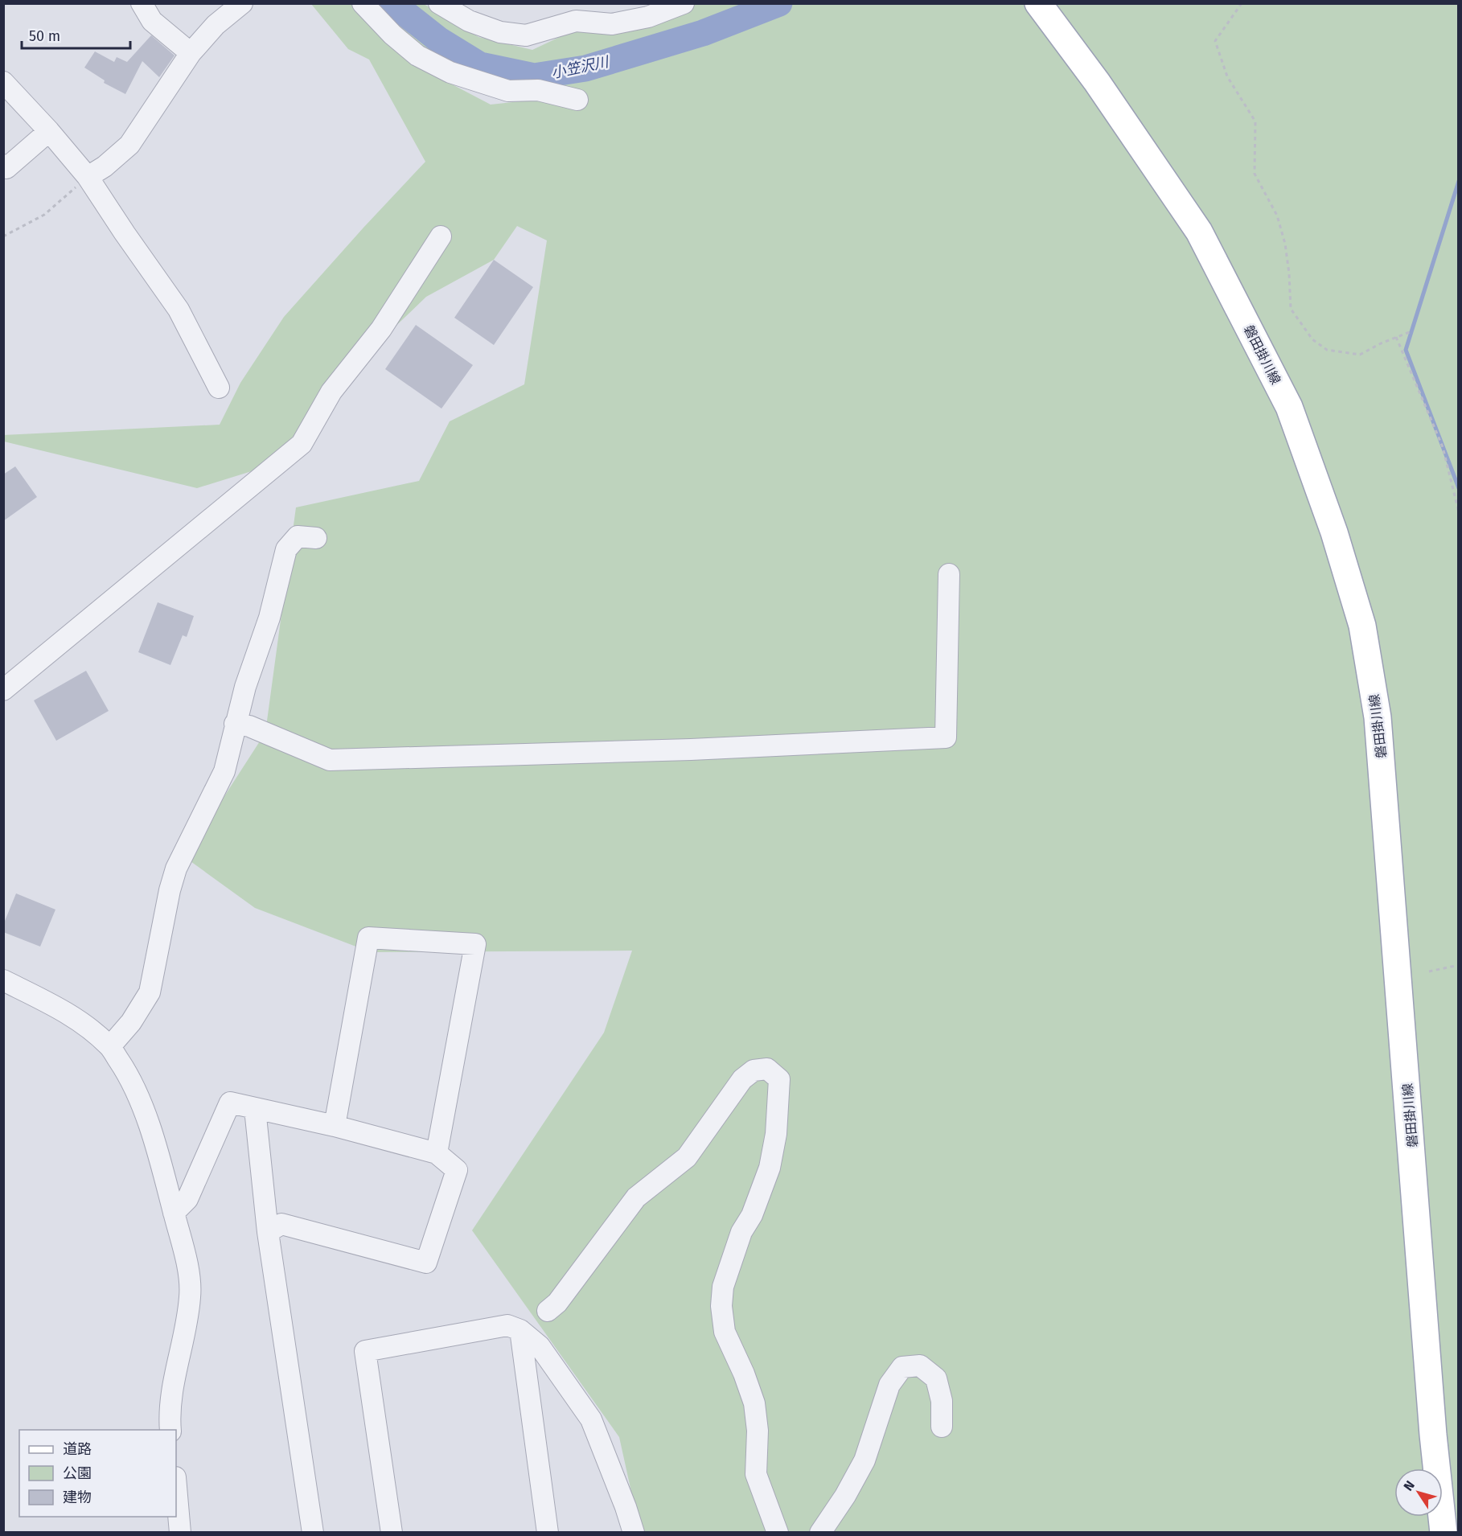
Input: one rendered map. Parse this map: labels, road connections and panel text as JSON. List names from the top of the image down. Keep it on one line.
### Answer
{"streets":{"main road":["磐田掛川線"]},"water":["小笠沢川"],"legend":["道路","公園","建物"],"scale_bar":"50 m","north":"top left"}
